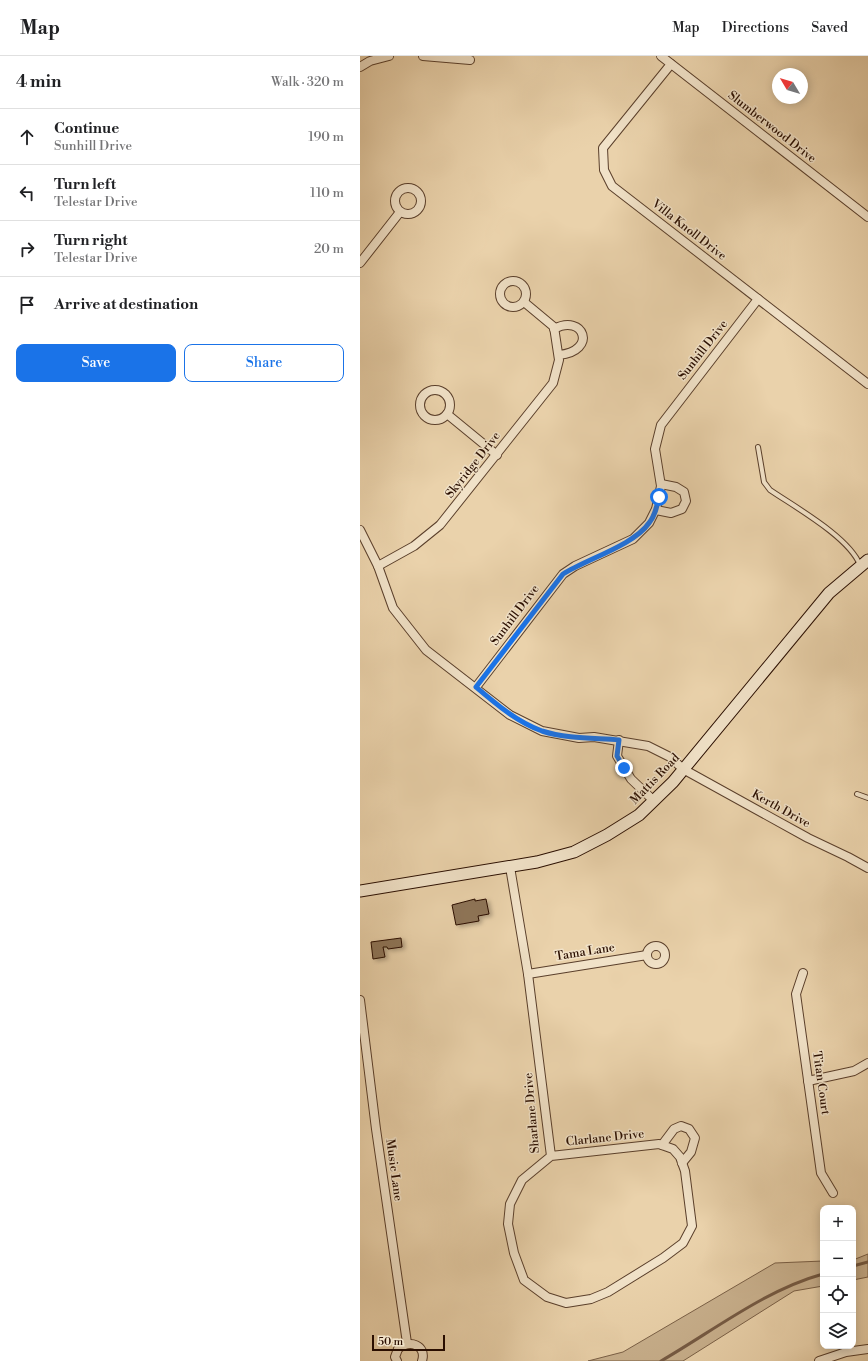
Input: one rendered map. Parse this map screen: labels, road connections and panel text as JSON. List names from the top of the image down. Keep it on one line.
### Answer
{"streets":{"main road":["Mattis Road"],"street":["Slumberwood Drive","Villa Knoll Drive","Sunhill Drive","Skyridge Drive","Kerth Drive","Tama Lane","Titan Court","Sharlane Drive","Clarlane Drive","Music Lane"]},"crossings":[["Slumberwood Drive","Villa Knoll Drive"],["Villa Knoll Drive","Sunhill Drive"],["Sunhill Drive","Kerth Drive"],["Skyridge Drive","Kerth Drive"],["Mattis Road","Kerth Drive"],["Mattis Road","Sharlane Drive"],["Tama Lane","Sharlane Drive"],["Sharlane Drive","Clarlane Drive"]],"scale_bar":"50 m","north":"top left","page":{"header":"Map","nav":["Map","Directions","Saved"],"heading":["4 min","Walk · 320 m"],"list":[["Continue","Sunhill Drive","190 m"],["Turn left","Telestar Drive","110 m"],["Turn right","Telestar Drive","20 m"],"Arrive at destination"],"buttons":["Save","Share"],"map_buttons":["+","−"],"scale":"50 m"}}
